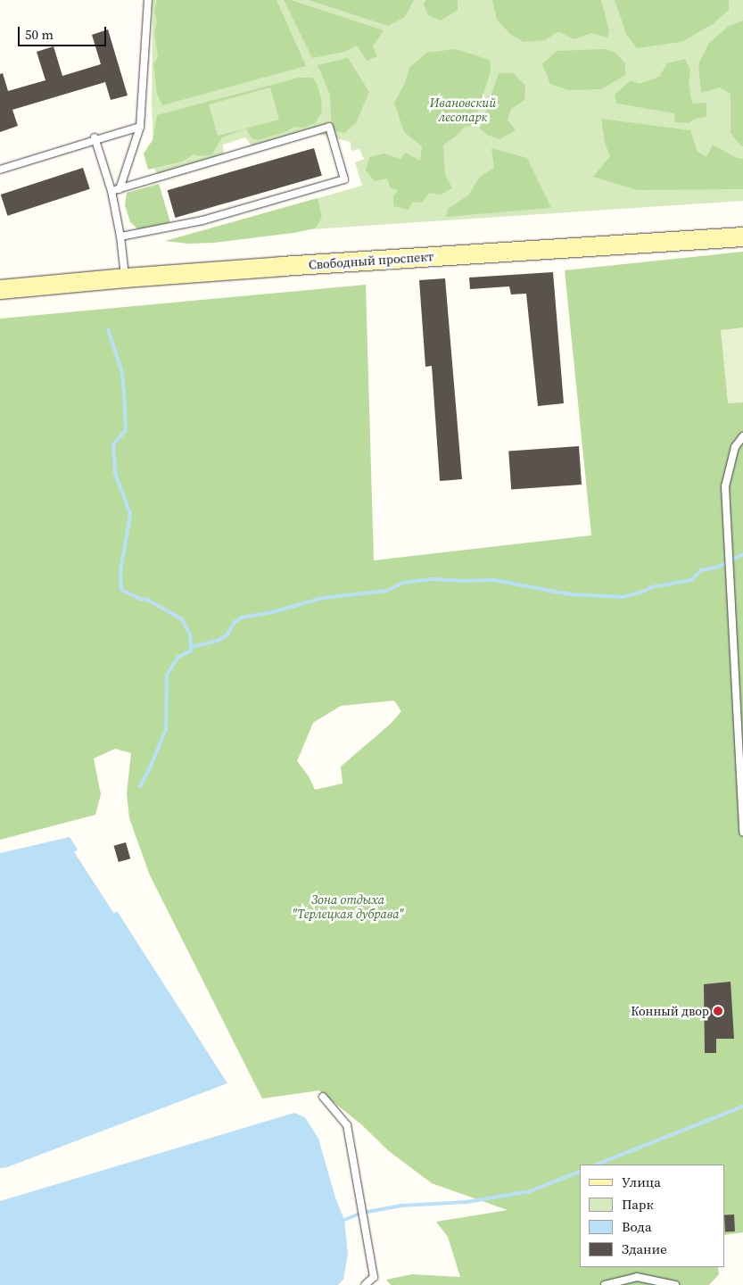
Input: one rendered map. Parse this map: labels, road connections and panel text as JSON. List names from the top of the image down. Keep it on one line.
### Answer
{"streets":{"main road":["Свободный проспект"]},"parks":["Ивановский лесопарк","Зона отдыха \"Терлецкая дубрава\""],"places":["Конный двор"],"legend":["Улица","Парк","Вода","Здание"],"scale_bar":"50 m"}
